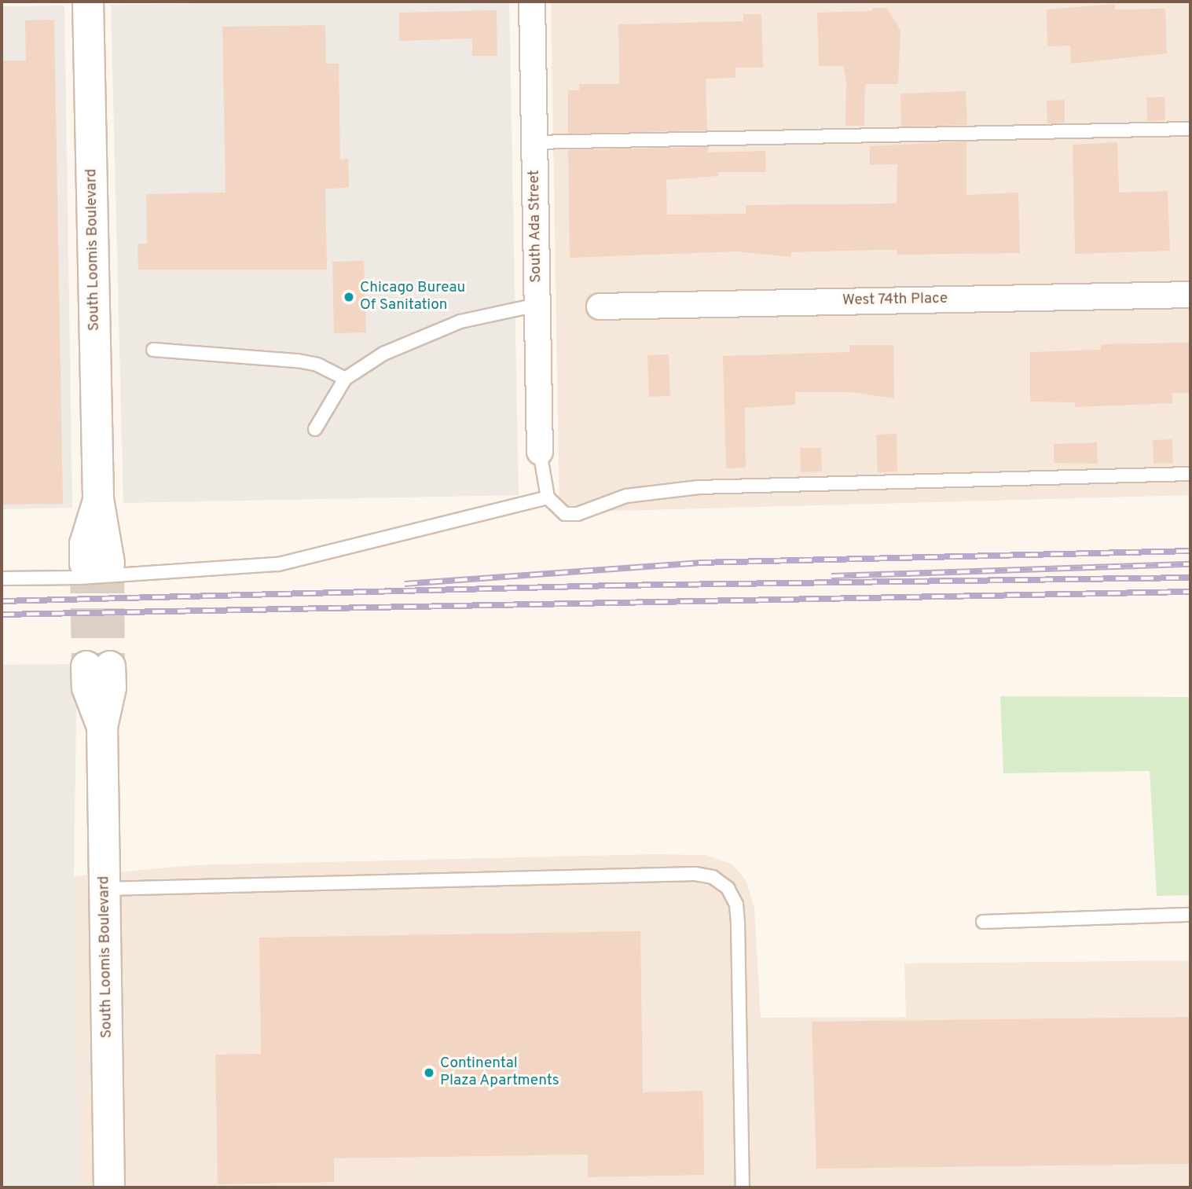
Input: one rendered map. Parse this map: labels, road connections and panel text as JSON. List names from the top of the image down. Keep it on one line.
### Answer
{"streets":{"street":["South Ada Street","South Loomis Boulevard","West 74th Place"]},"places":["Chicago Bureau Of Sanitation","Continental Plaza Apartments"]}
